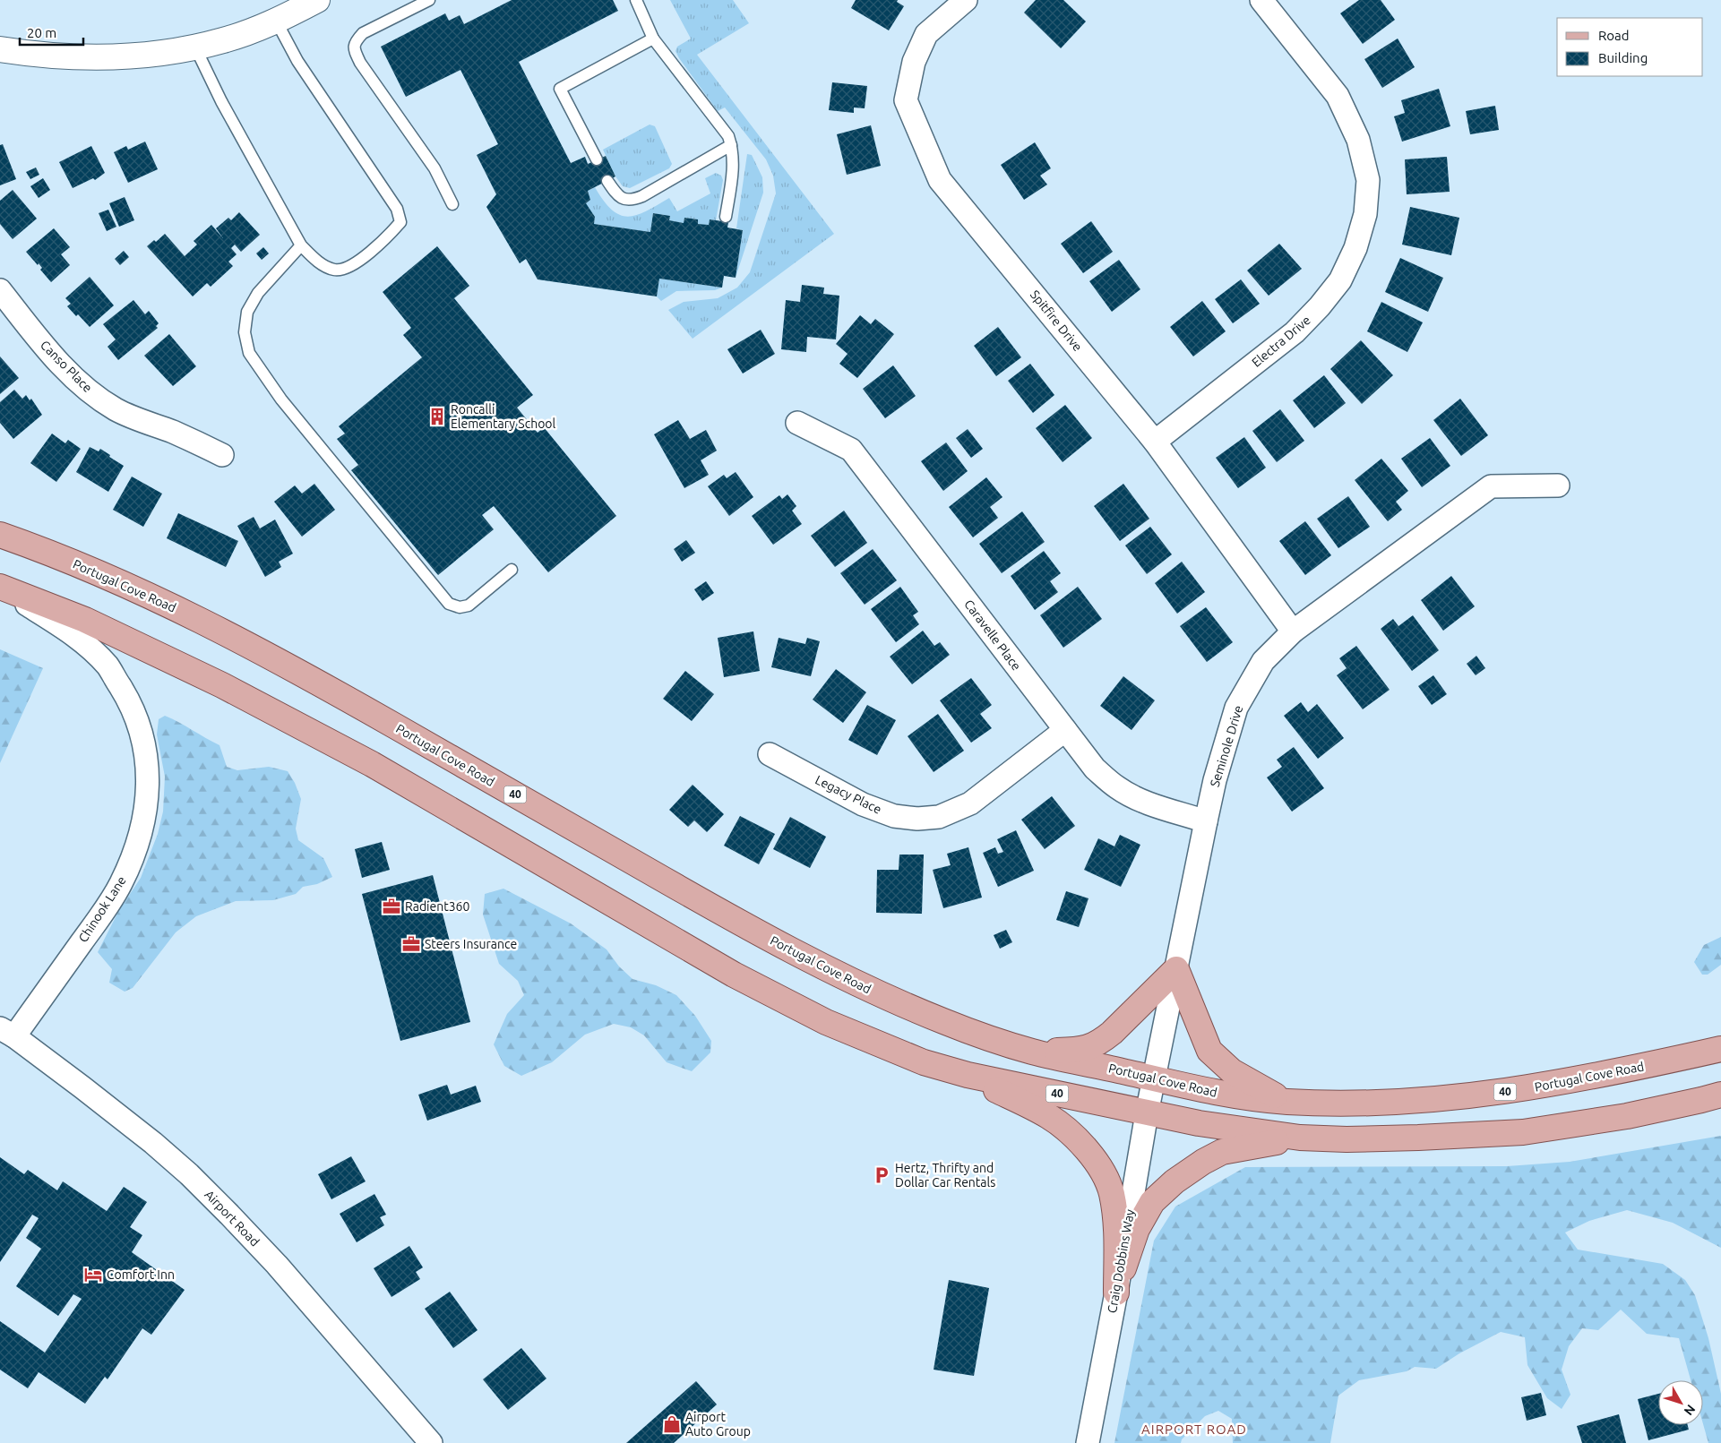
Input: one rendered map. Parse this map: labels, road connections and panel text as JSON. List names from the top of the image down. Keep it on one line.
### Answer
{"streets":{"main road":["Portugal Cove Road","40"],"street":["Spitfire Drive","Electra Drive","Canso Place","Caravelle Place","Seminole Drive","Legacy Place","Chinook Lane","Airport Road","Craig Dobbins Way"]},"crossings":[["Spitfire Drive","Electra Drive"],["Spitfire Drive","Seminole Drive"],["Portugal Cove Road","Seminole Drive"],["Portugal Cove Road","Craig Dobbins Way"],["Caravelle Place","Seminole Drive"],["Caravelle Place","Legacy Place"],["Seminole Drive","Craig Dobbins Way"],["40","Chinook Lane"],["40","Craig Dobbins Way"],["Chinook Lane","Airport Road"]],"districts":["AIRPORT ROAD"],"places":{"building":["Roncalli Elementary School"],"office":["Radient360","Steers Insurance"],"parking":["Hertz, Thrifty and Dollar Car Rentals"],"hotel":["Comfort Inn"],"shop":["Airport Auto Group"]},"legend":["Road","Building"],"scale_bar":"20 m","north":"bottom right"}
